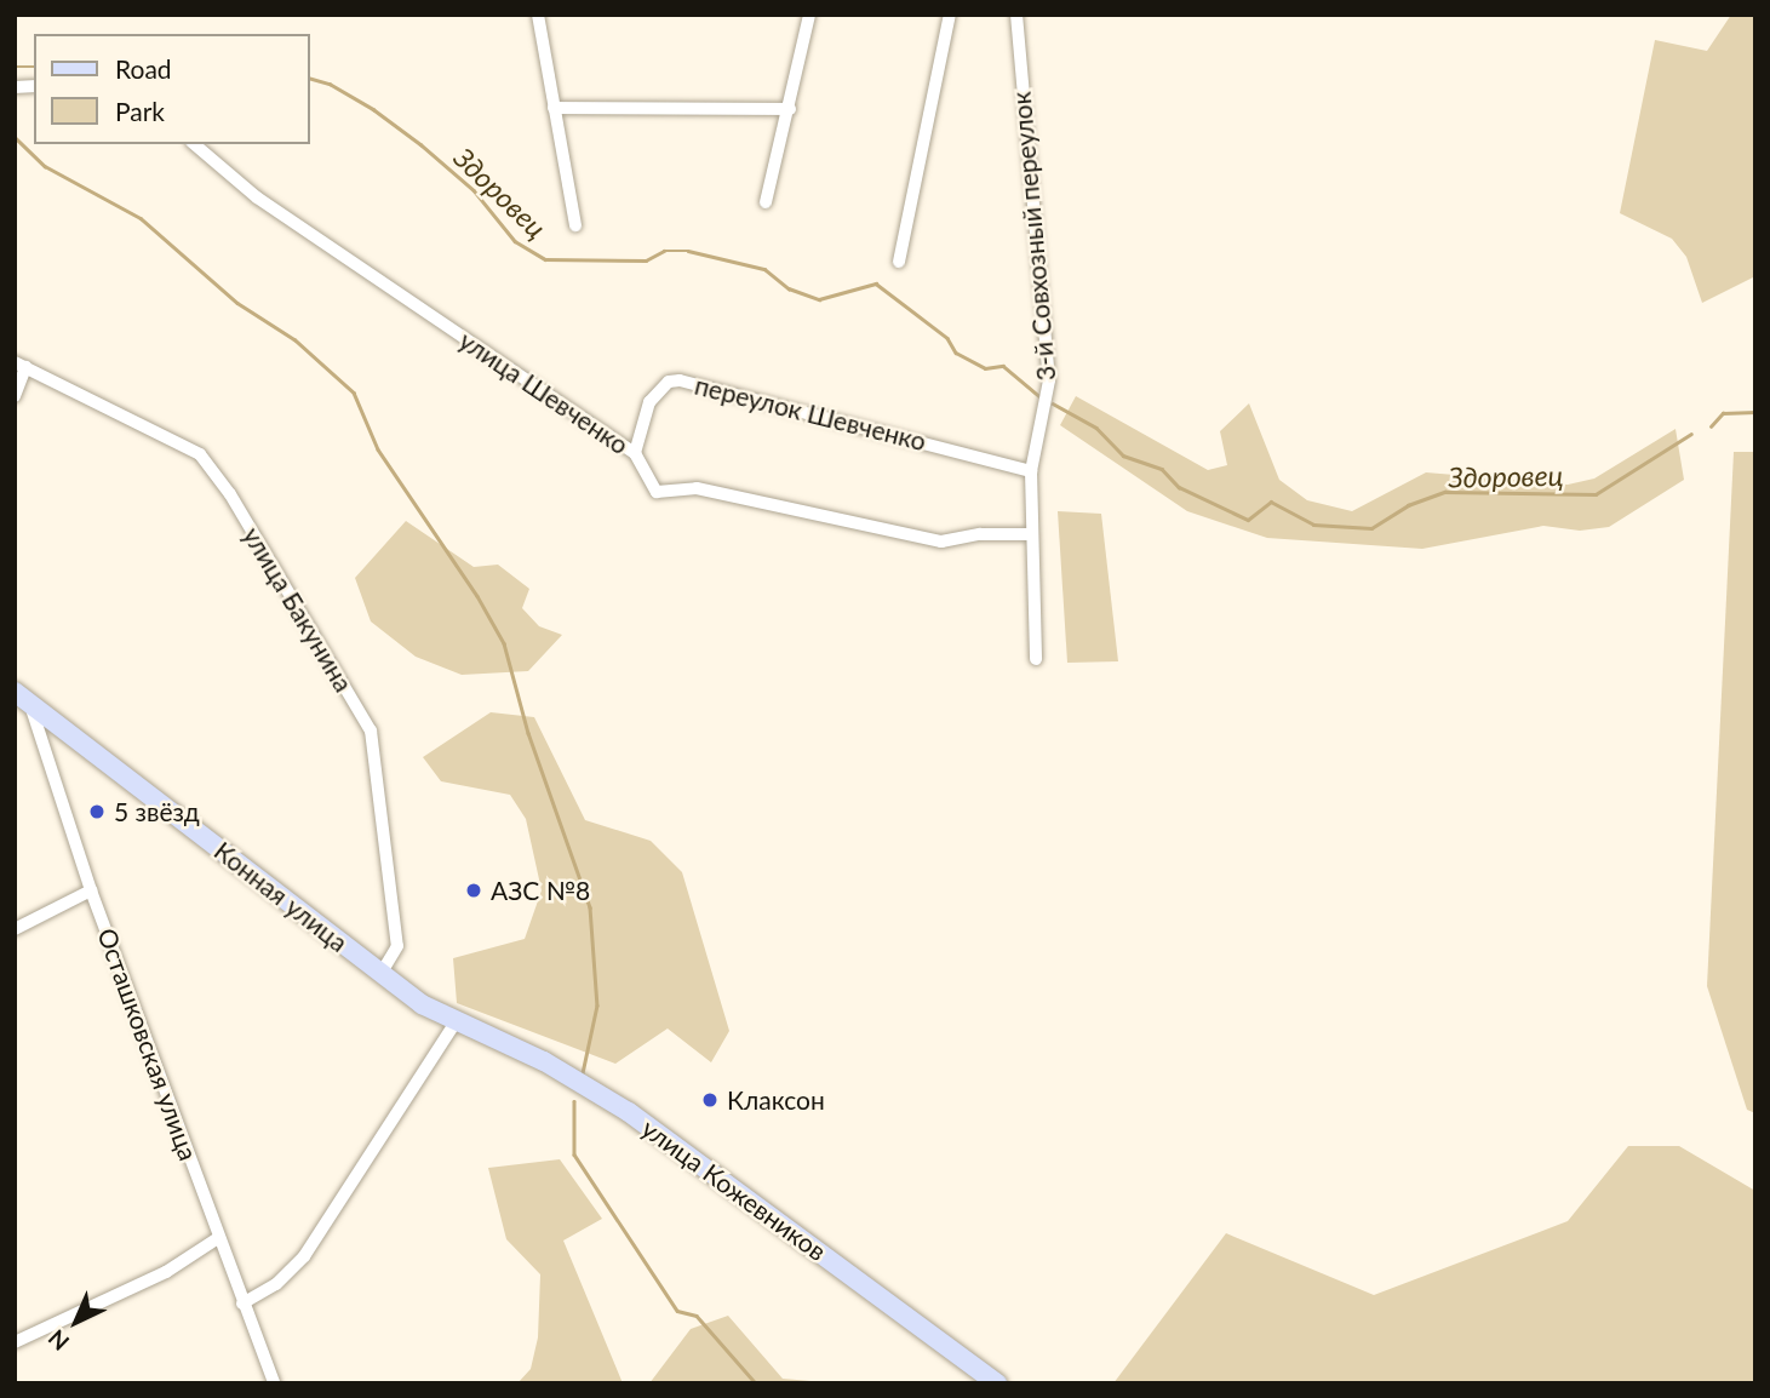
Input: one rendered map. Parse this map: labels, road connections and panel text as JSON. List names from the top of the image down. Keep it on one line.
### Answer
{"streets":{"main road":["Конная улица","улица Кожевников"],"street":["3-й Совхозный переулок","улица Шевченко","переулок Шевченко","улица Бакунина","Осташковская улица"]},"crossings":[["3-й Совхозный переулок","улица Шевченко"],["3-й Совхозный переулок","переулок Шевченко"],["улица Шевченко","переулок Шевченко"],["улица Бакунина","Конная улица"],["Конная улица","Осташковская улица"],["Конная улица","улица Кожевников"]],"water":["Здоровец"],"places":["5 звёзд","АЗС №8","Клаксон"],"legend":["Road","Park"],"north":"bottom left"}
